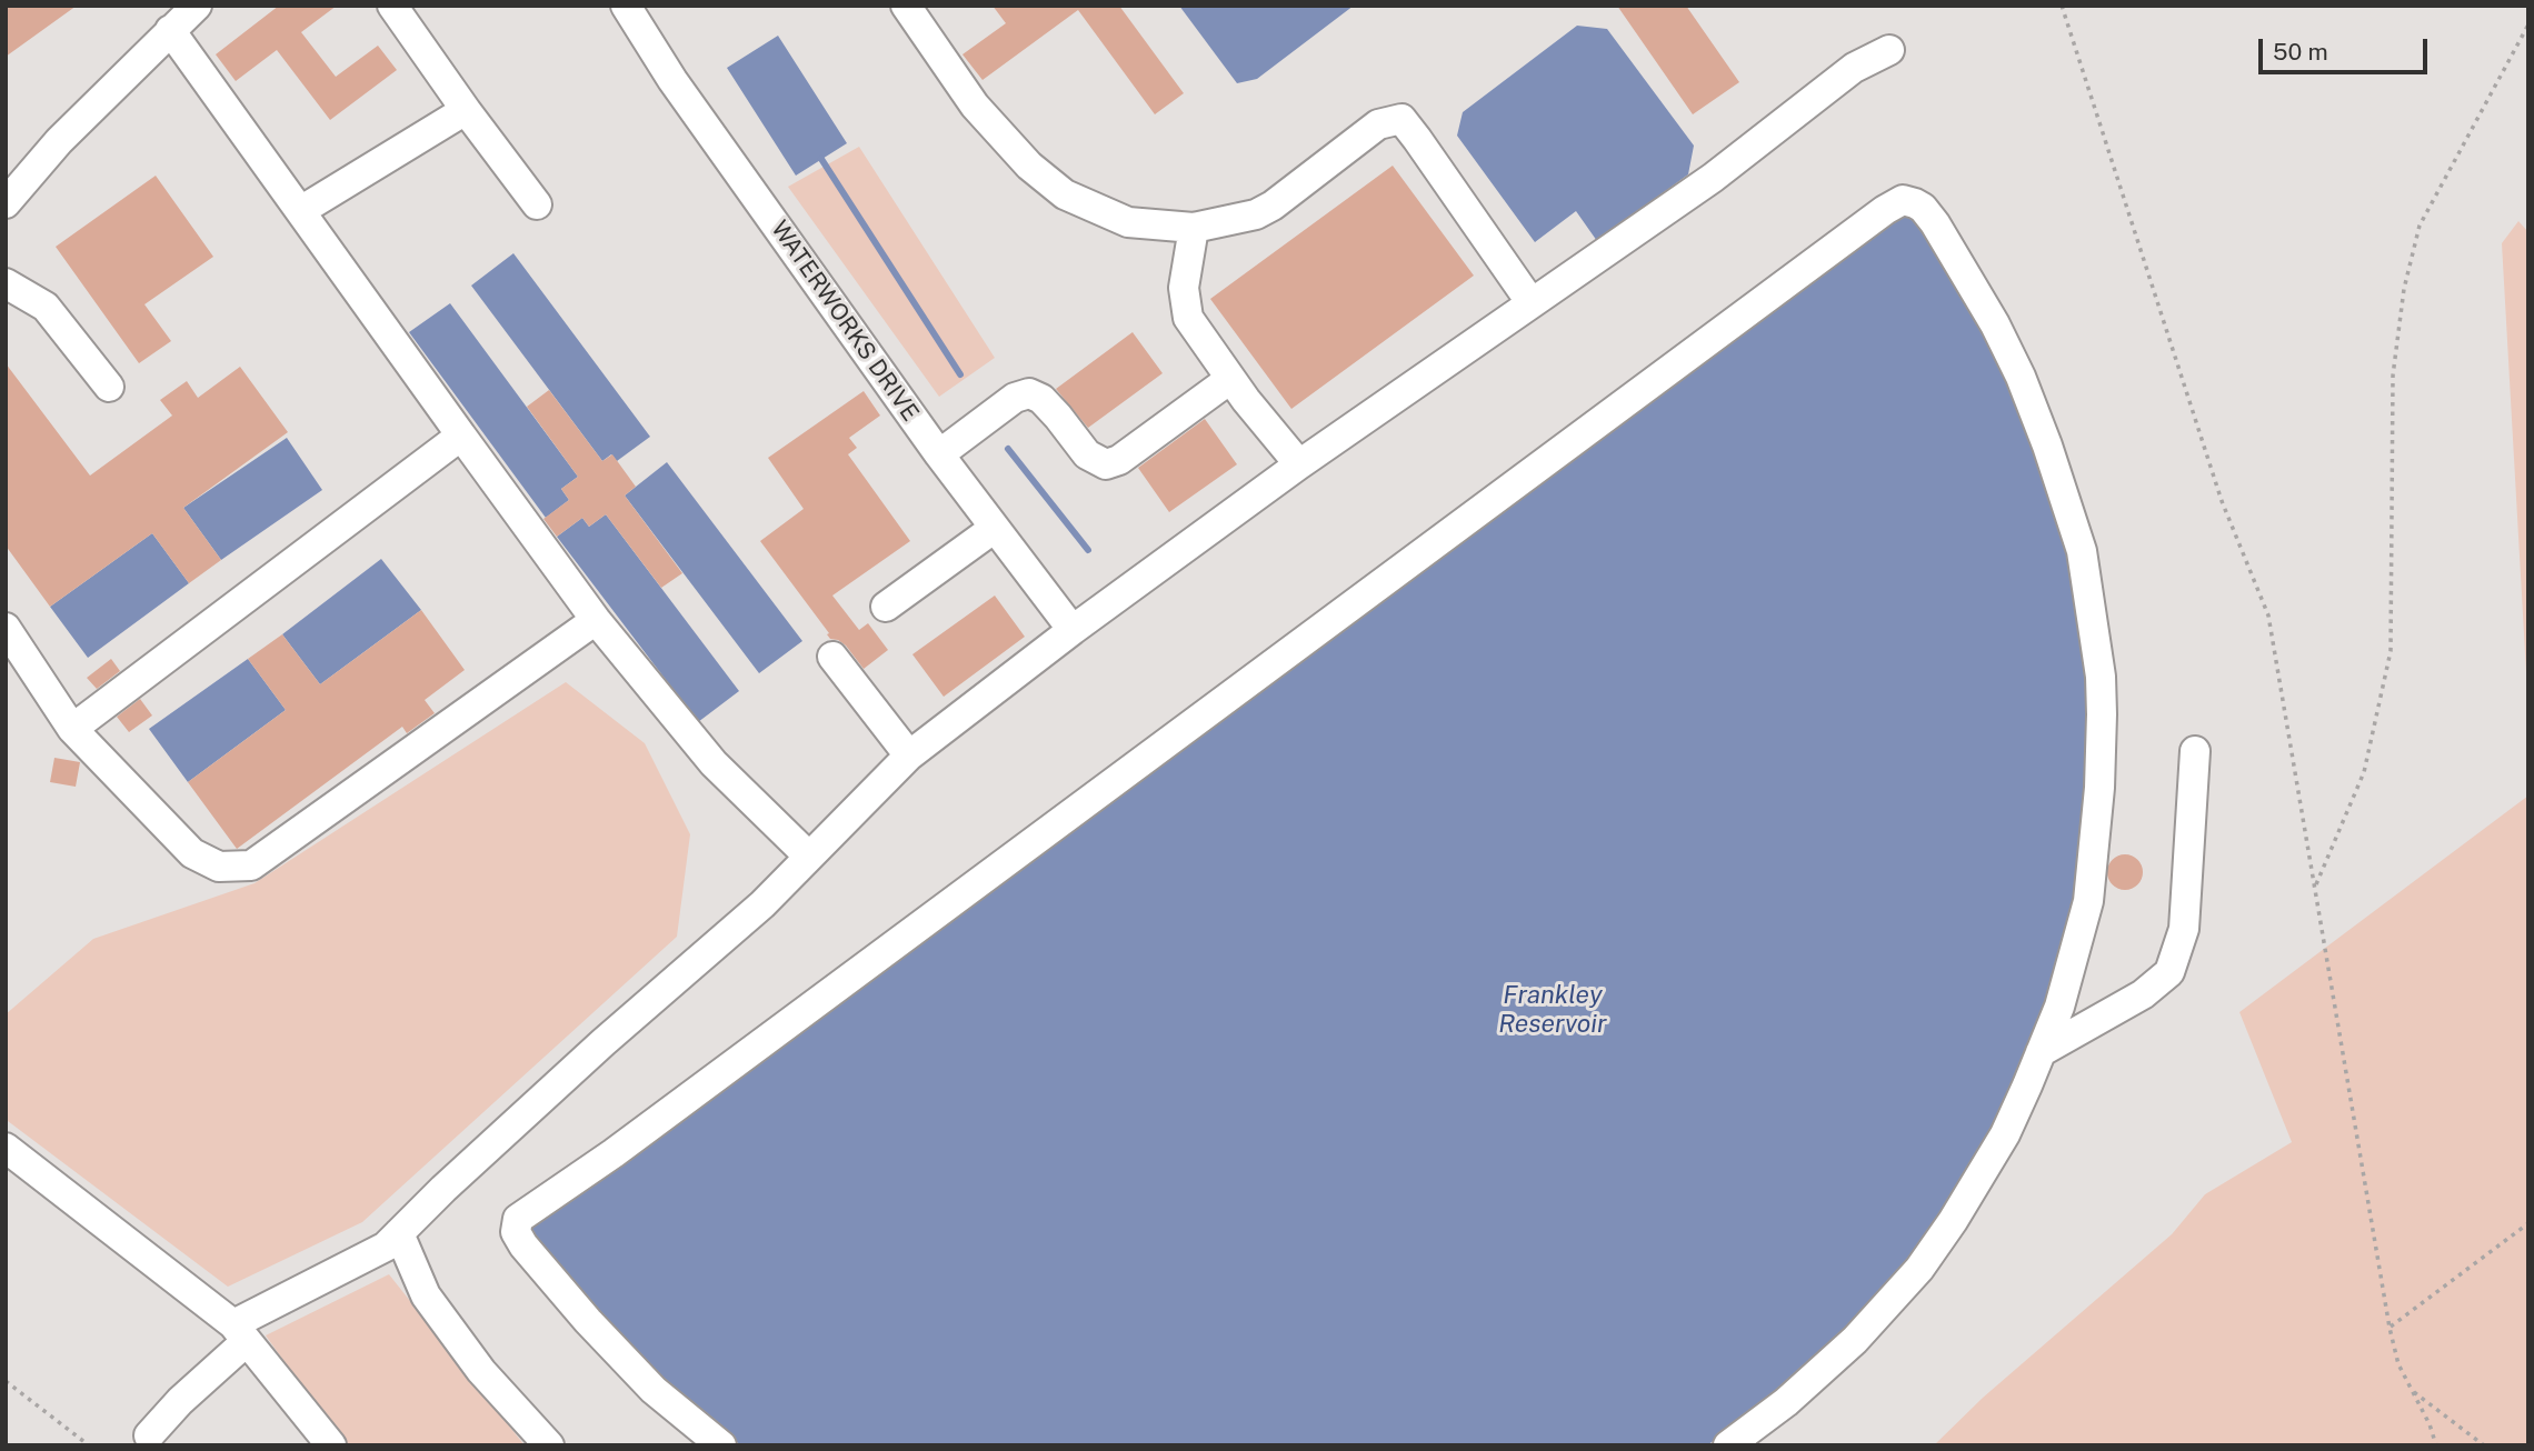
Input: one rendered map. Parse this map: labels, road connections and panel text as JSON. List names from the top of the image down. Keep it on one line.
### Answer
{"streets":{"lane":["WATERWORKS DRIVE"]},"water":["Frankley Reservoir"],"scale_bar":"50 m"}
